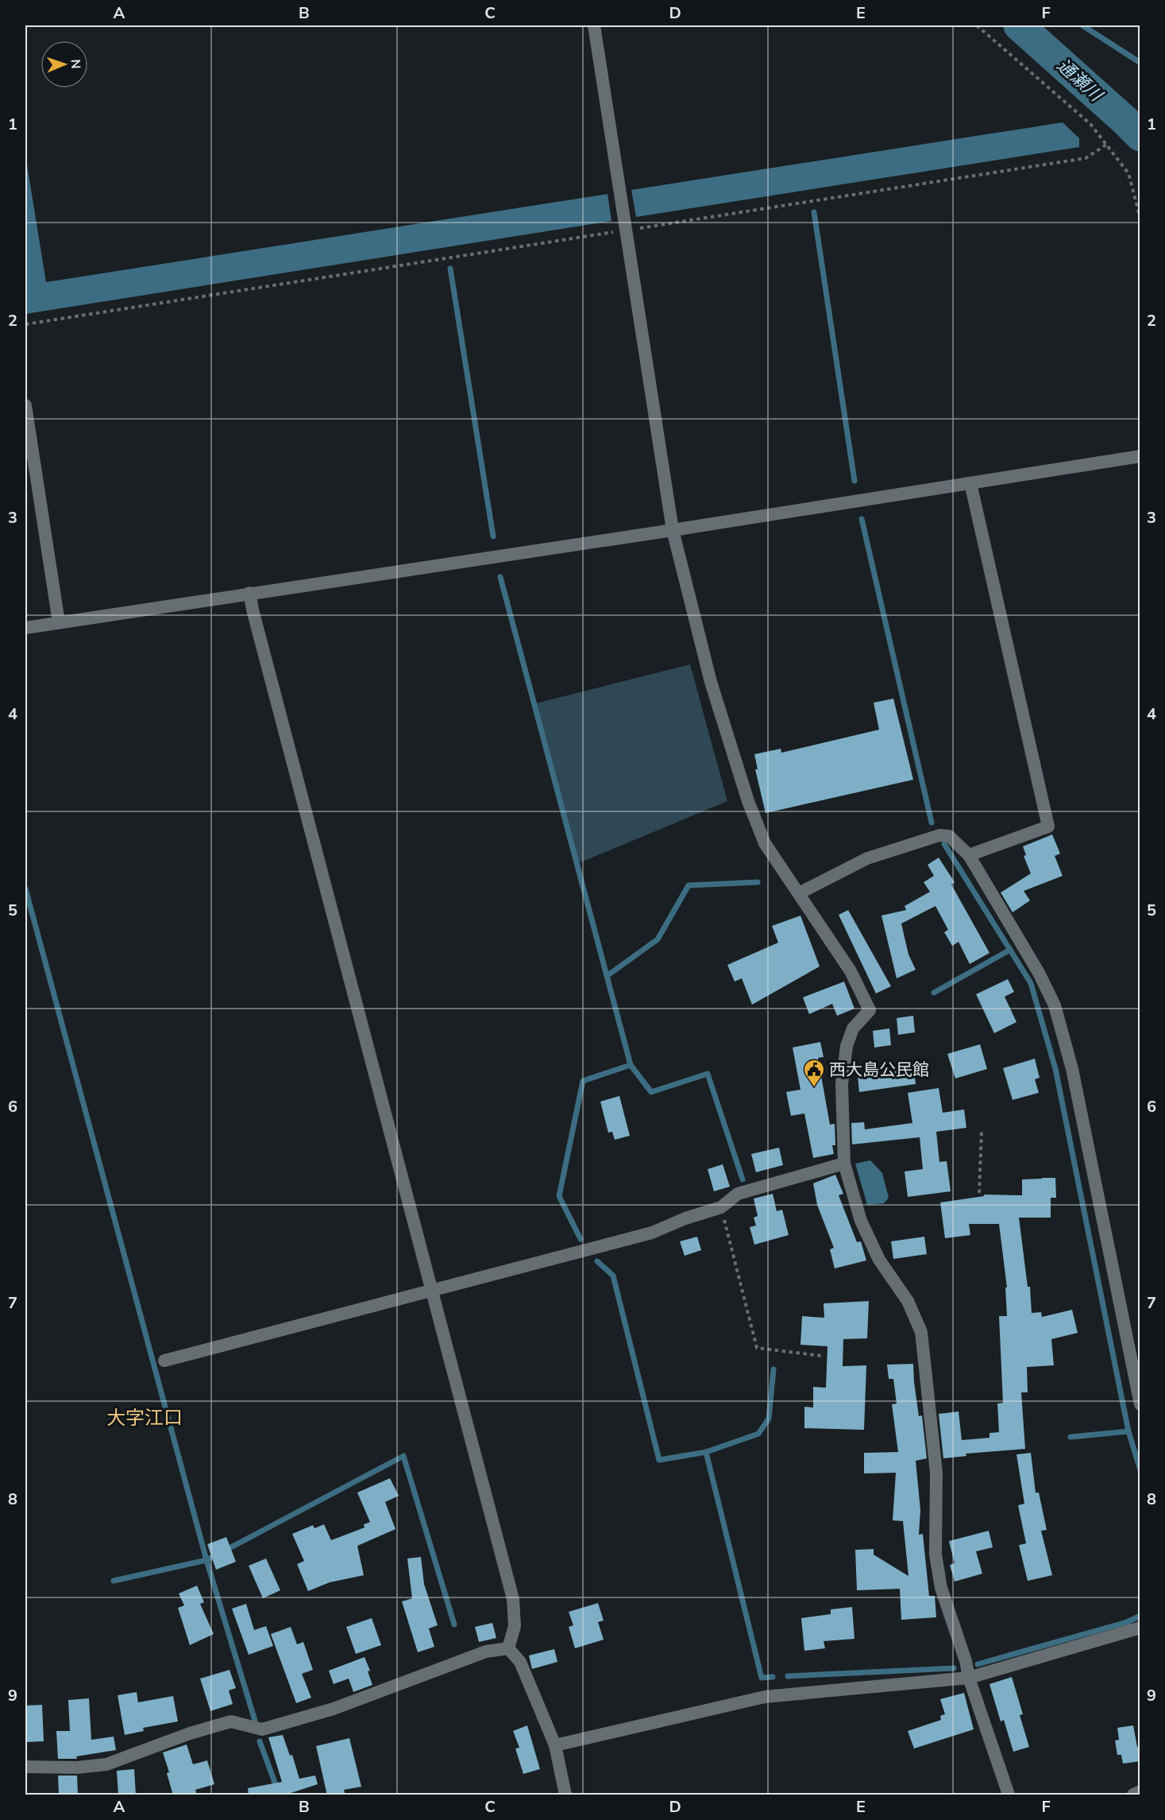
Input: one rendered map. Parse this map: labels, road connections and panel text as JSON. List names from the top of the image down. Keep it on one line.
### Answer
{"districts":["大字江口"],"water":["通瀬川"],"places":{"public building":["西大島公民館"]},"north":"right","grid":{"columns":["A","B","C","D","E","F"],"rows":["1","2","3","4","5","6","7","8","9"]}}
